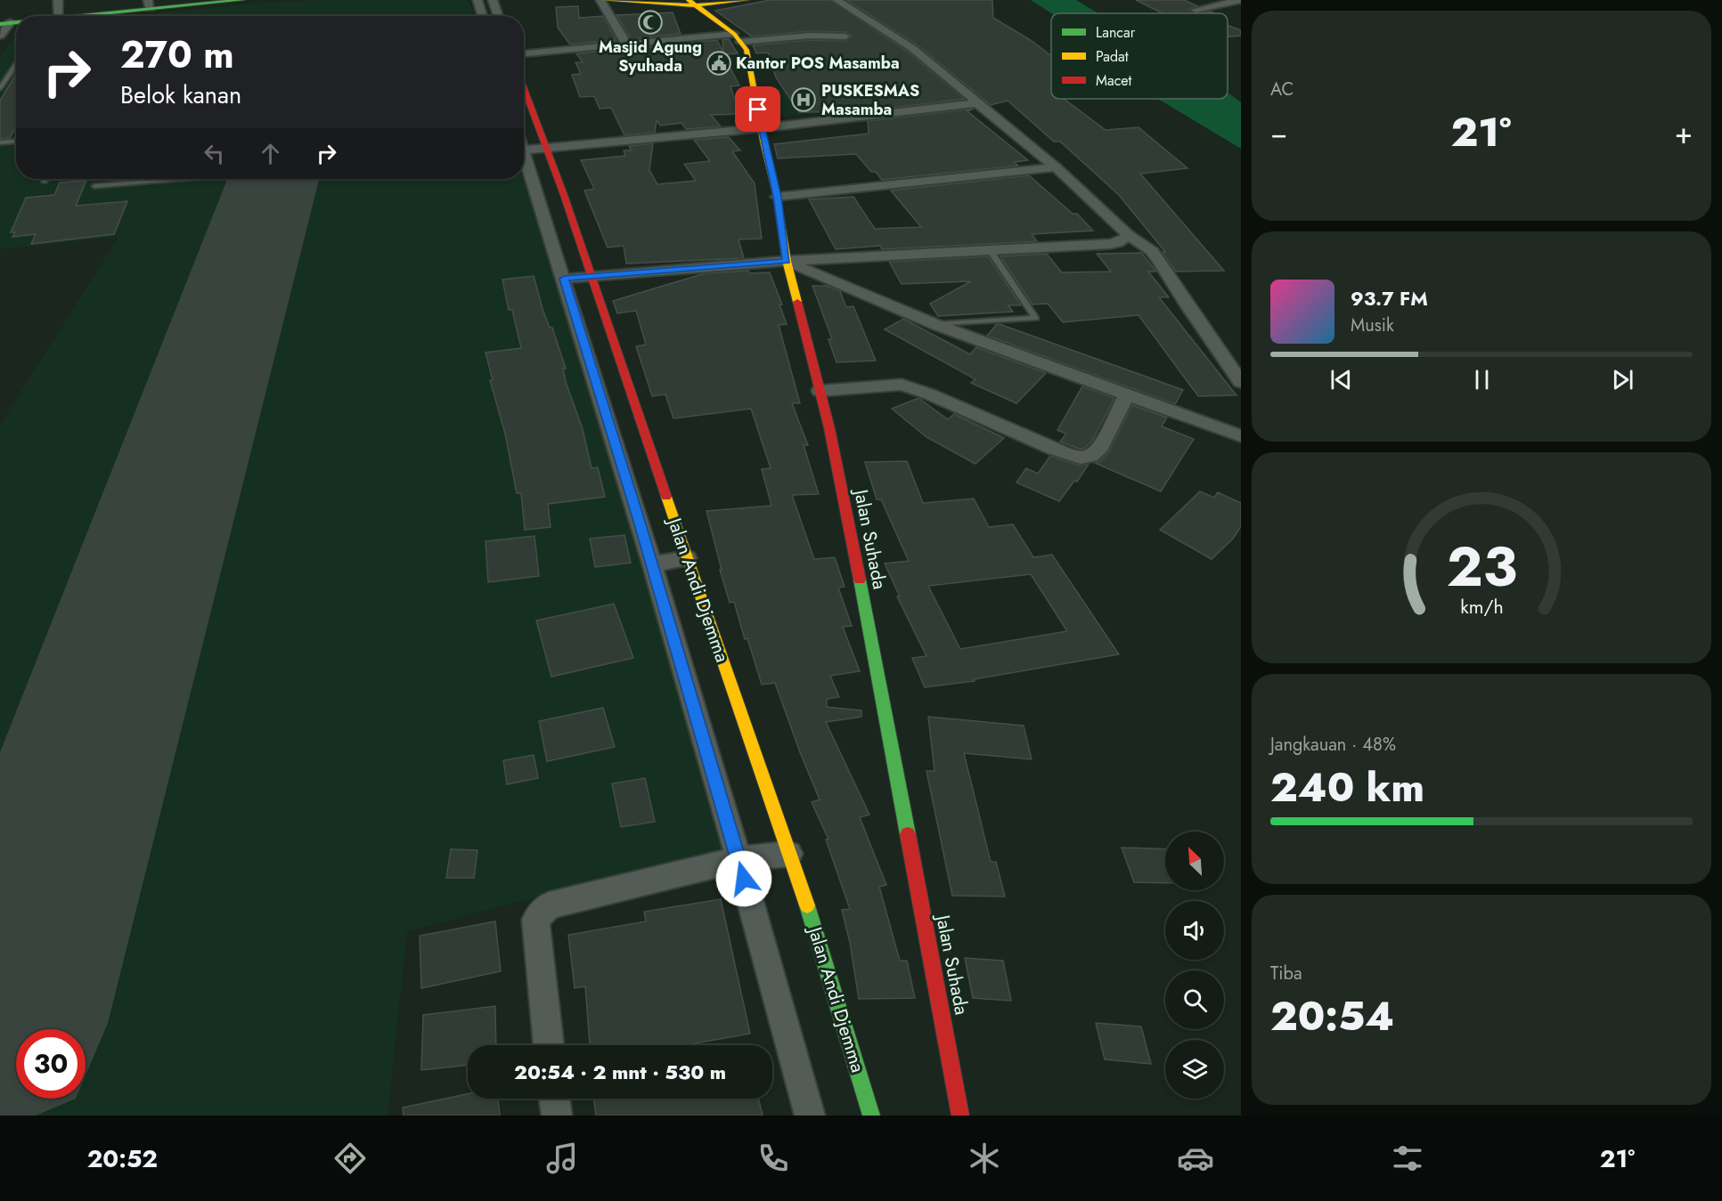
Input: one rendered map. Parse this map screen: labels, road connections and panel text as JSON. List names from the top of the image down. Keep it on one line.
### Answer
{"streets":{"main road":["Jalan Suhada","Jalan Andi Djemma"]},"places":{"mosque":["Masjid Agung Syuhada"],"public building":["Kantor POS Masamba"],"hospital":["PUSKESMAS Masamba"]},"legend":["Lancar","Padat","Macet"],"north":"top left","page":{"tile":["AC",["Jangkauan · 48%","240 km"],["Tiba","20:54"]],"turn":["270 m","Belok kanan"],"heat":["−","21°","+"],"song":["93.7 FM","Musik"],"limit":"30","trip":"20:54 · 2 mnt · 530 m","tabs":["20:52","21°"],"gauge":["23","km/h"]}}
